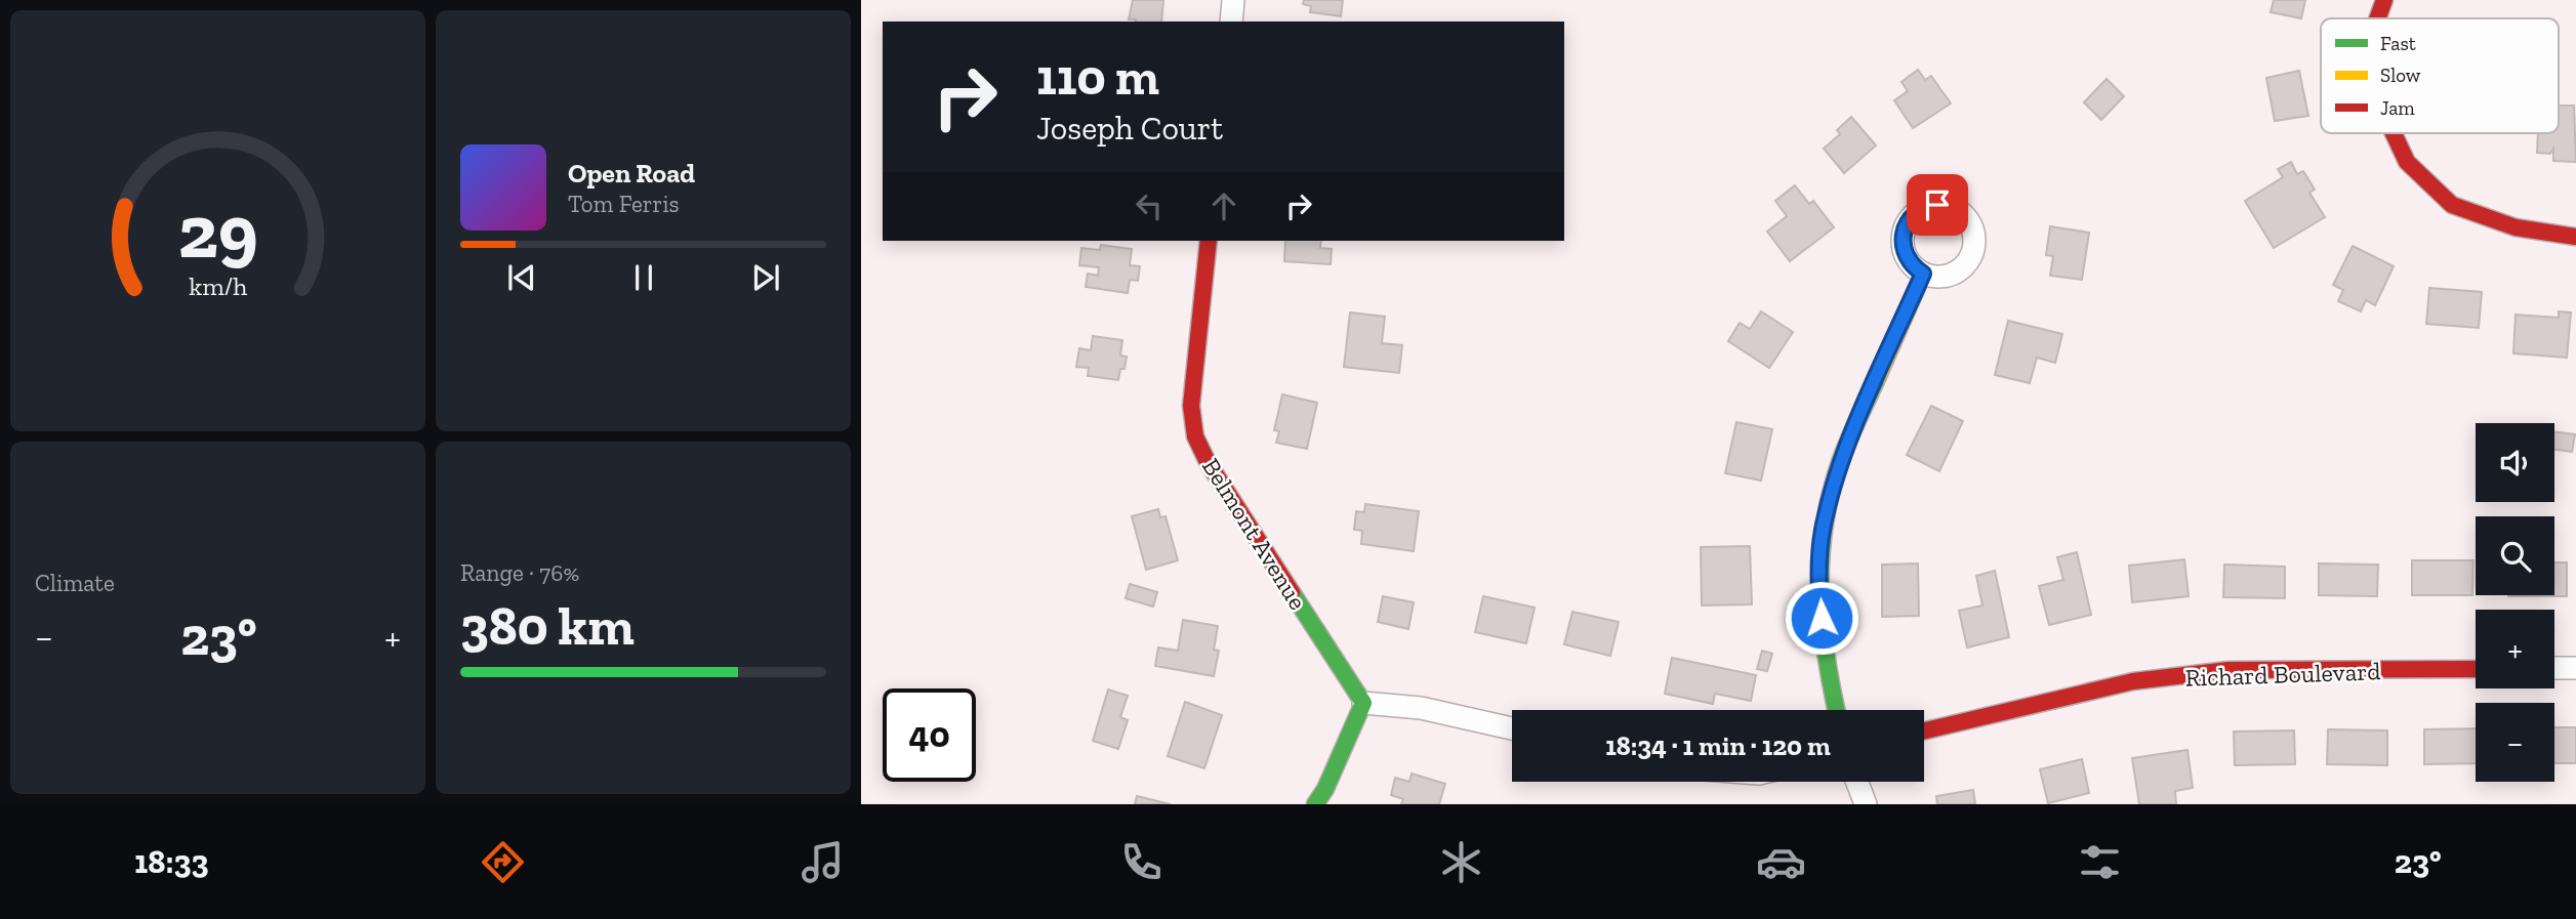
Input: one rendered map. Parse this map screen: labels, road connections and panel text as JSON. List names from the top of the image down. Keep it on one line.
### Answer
{"streets":{"street":["Belmont Avenue","Richard Boulevard"]},"legend":["Fast","Slow","Jam"],"page":{"turn":["110 m","Joseph Court"],"song":["Open Road","Tom Ferris"],"map_buttons":["+","−"],"tile":["Climate",["Range · 76%","380 km"]],"heat":["−","23°","+"],"limit":"40","trip":"18:34 · 1 min · 120 m","tabs":["18:33","23°"],"gauge":["29","km/h"]}}
